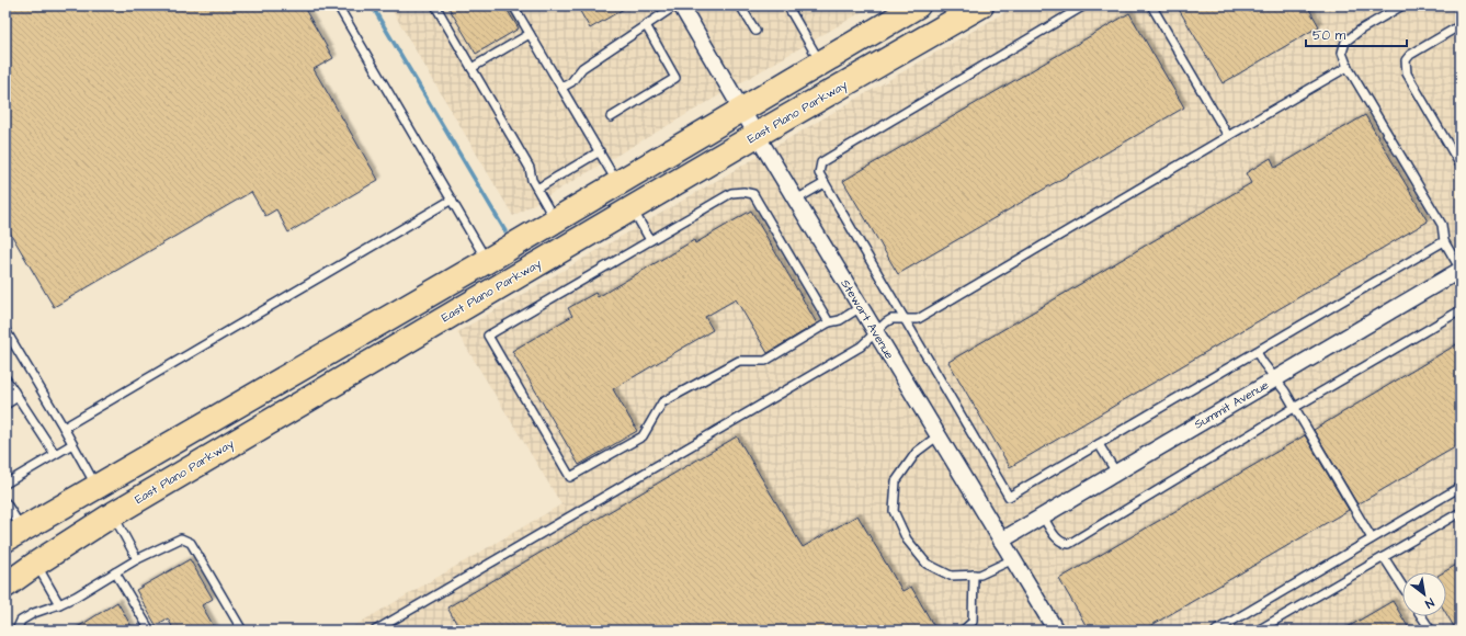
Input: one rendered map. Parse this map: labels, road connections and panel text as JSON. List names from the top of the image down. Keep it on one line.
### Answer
{"streets":{"main road":["East Plano Parkway"],"street":["Stewart Avenue","Summit Avenue"]},"crossings":[["East Plano Parkway","Stewart Avenue"],["Stewart Avenue","Summit Avenue"]],"scale_bar":"50 m","north":"bottom right"}
